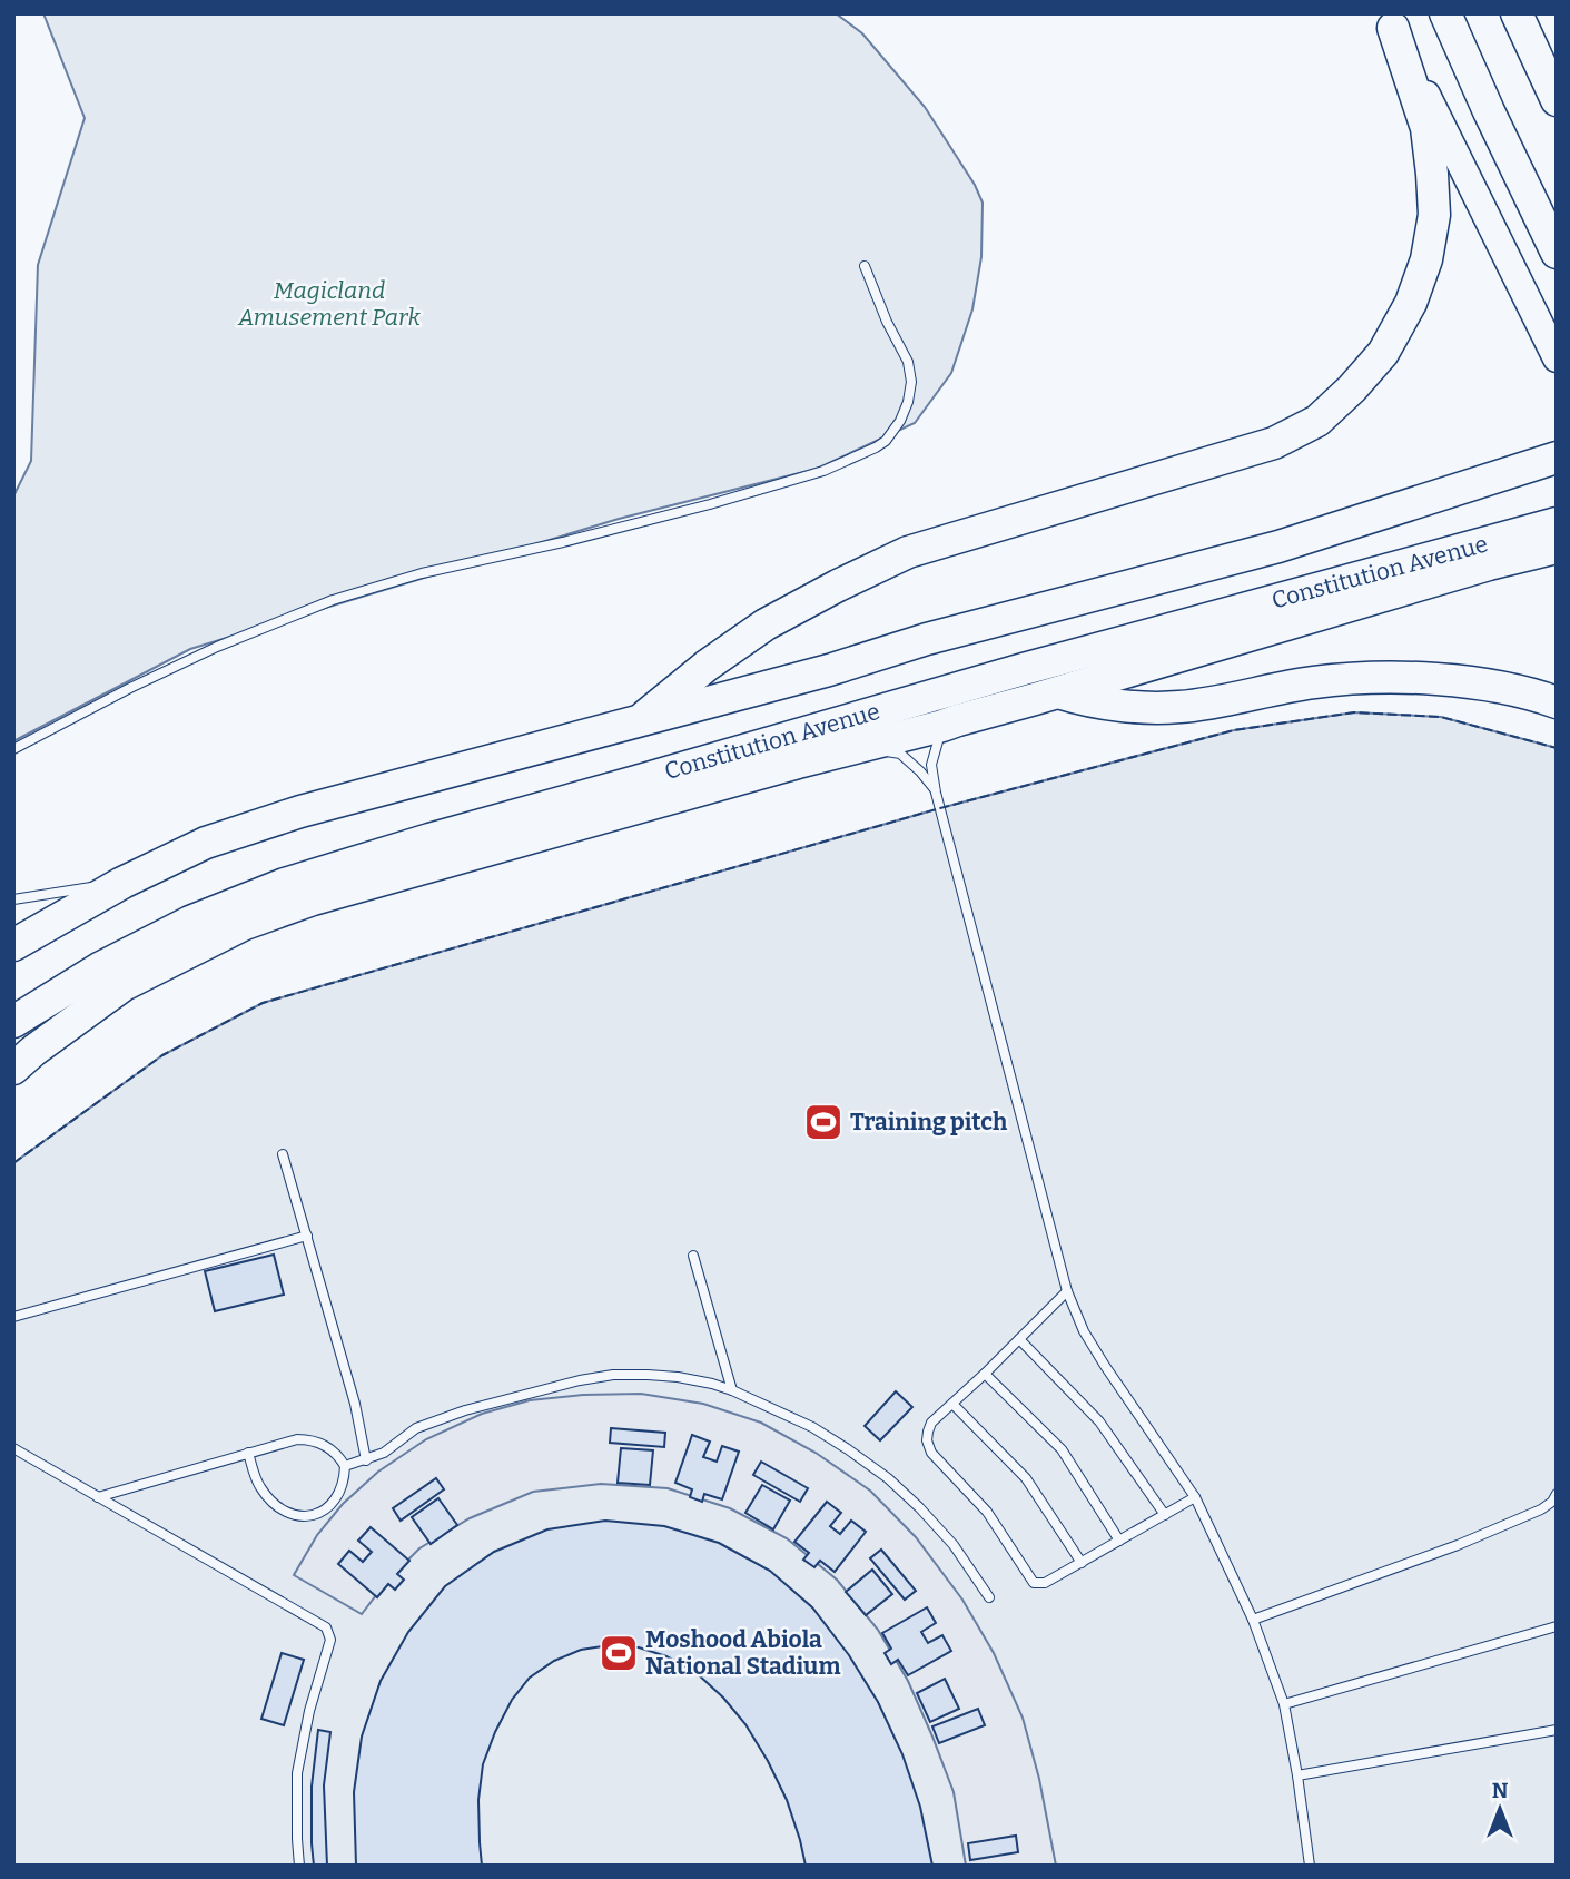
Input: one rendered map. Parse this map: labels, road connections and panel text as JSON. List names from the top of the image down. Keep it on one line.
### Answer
{"streets":{"highway":["Constitution Avenue"]},"parks":["Magicland Amusement Park"],"places":{"sports":["Training pitch","Moshood Abiola National Stadium"]},"north":"top"}
